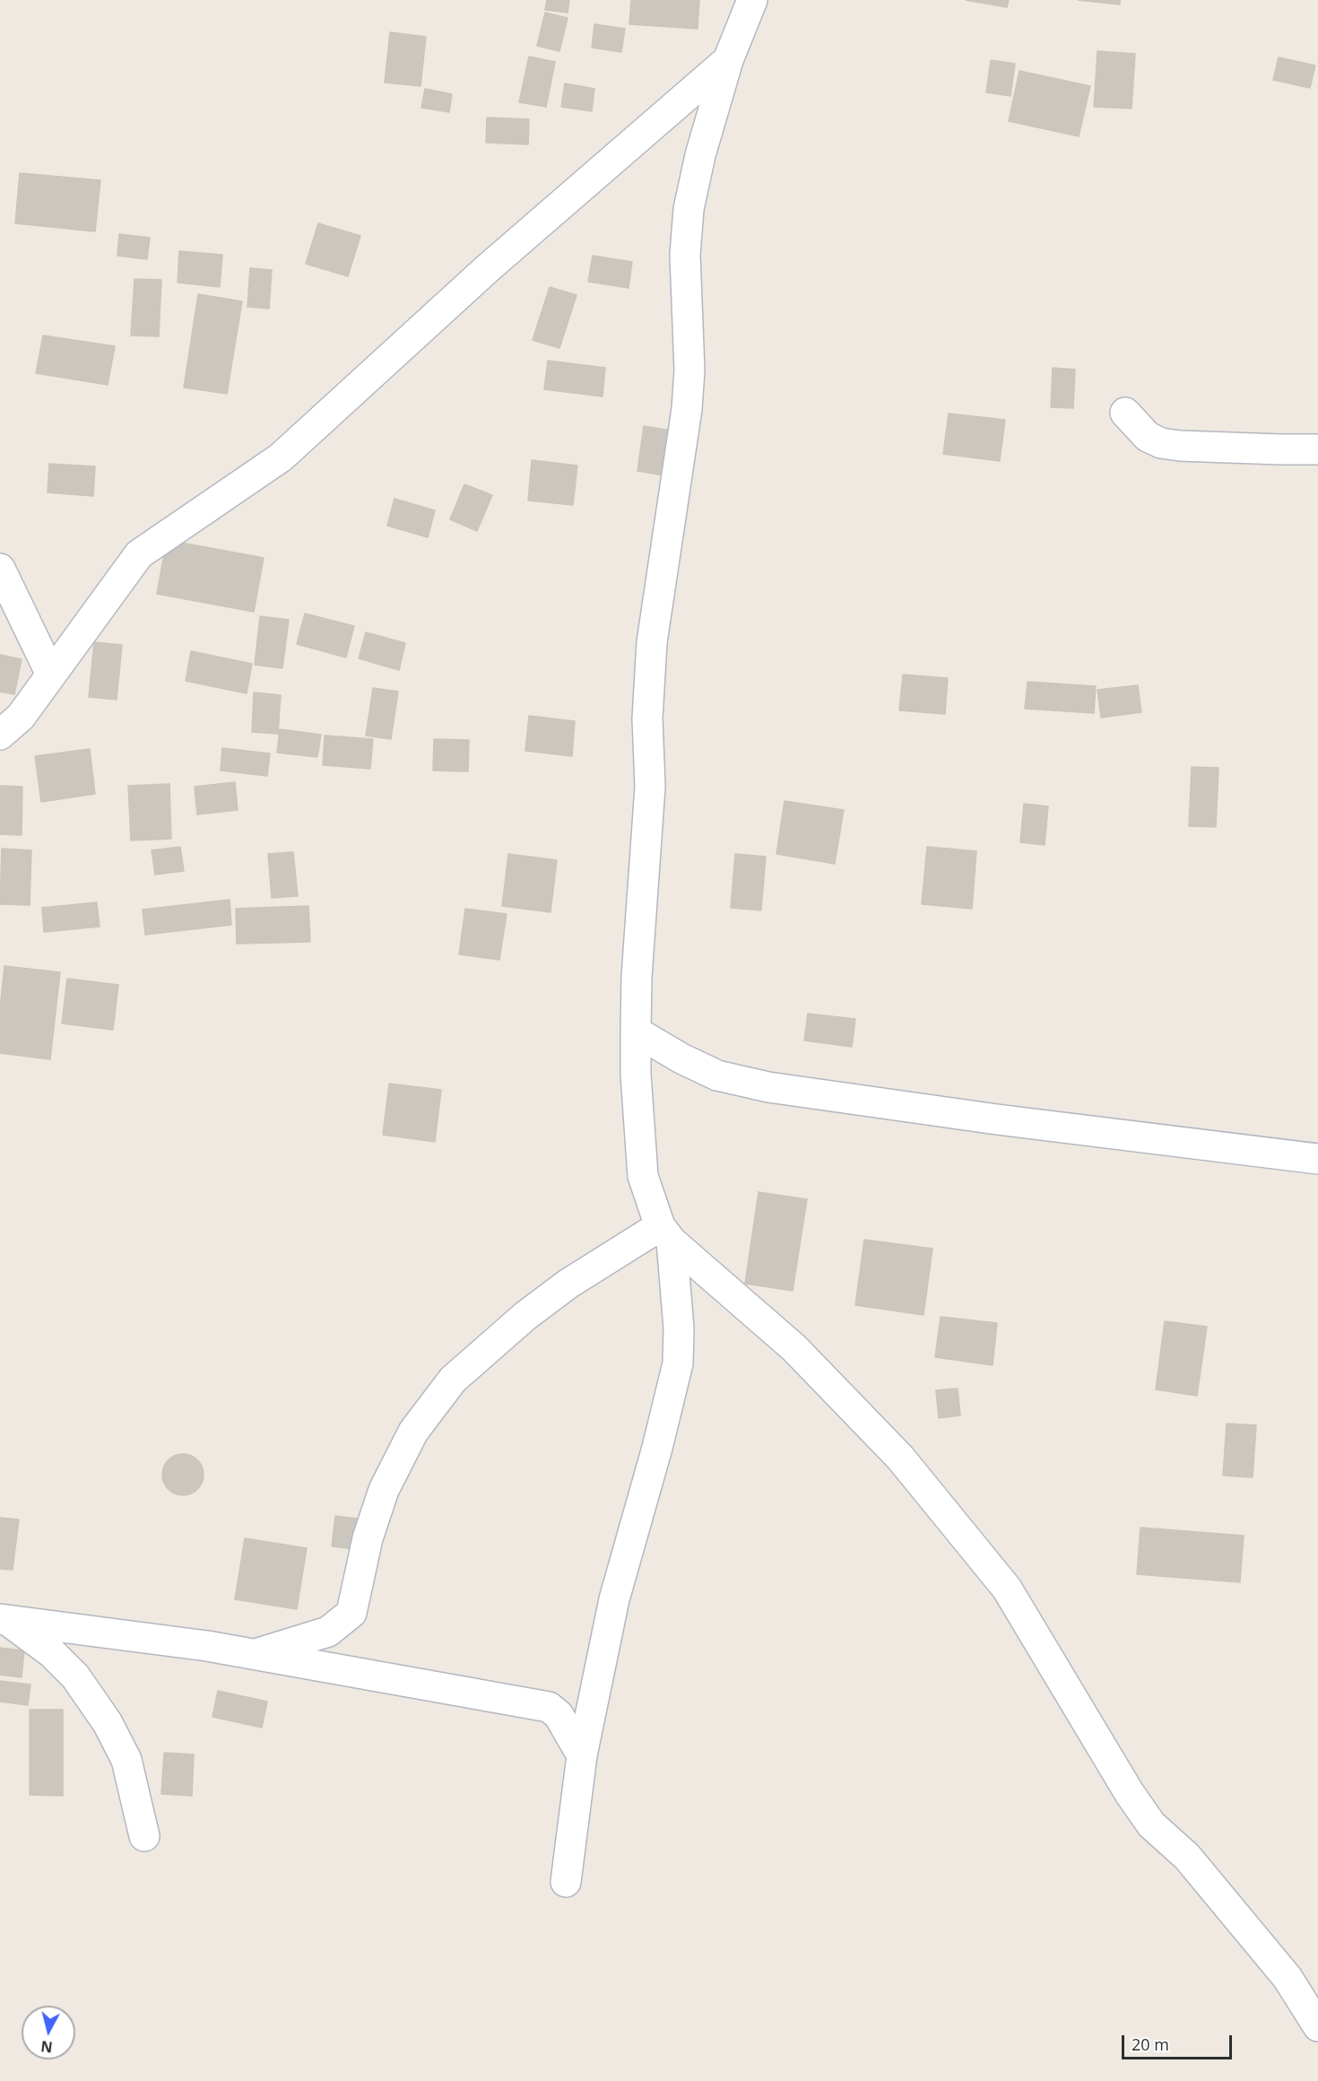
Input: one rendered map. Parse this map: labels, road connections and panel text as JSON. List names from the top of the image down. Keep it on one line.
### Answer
{"scale_bar":"20 m","north":"bottom"}
